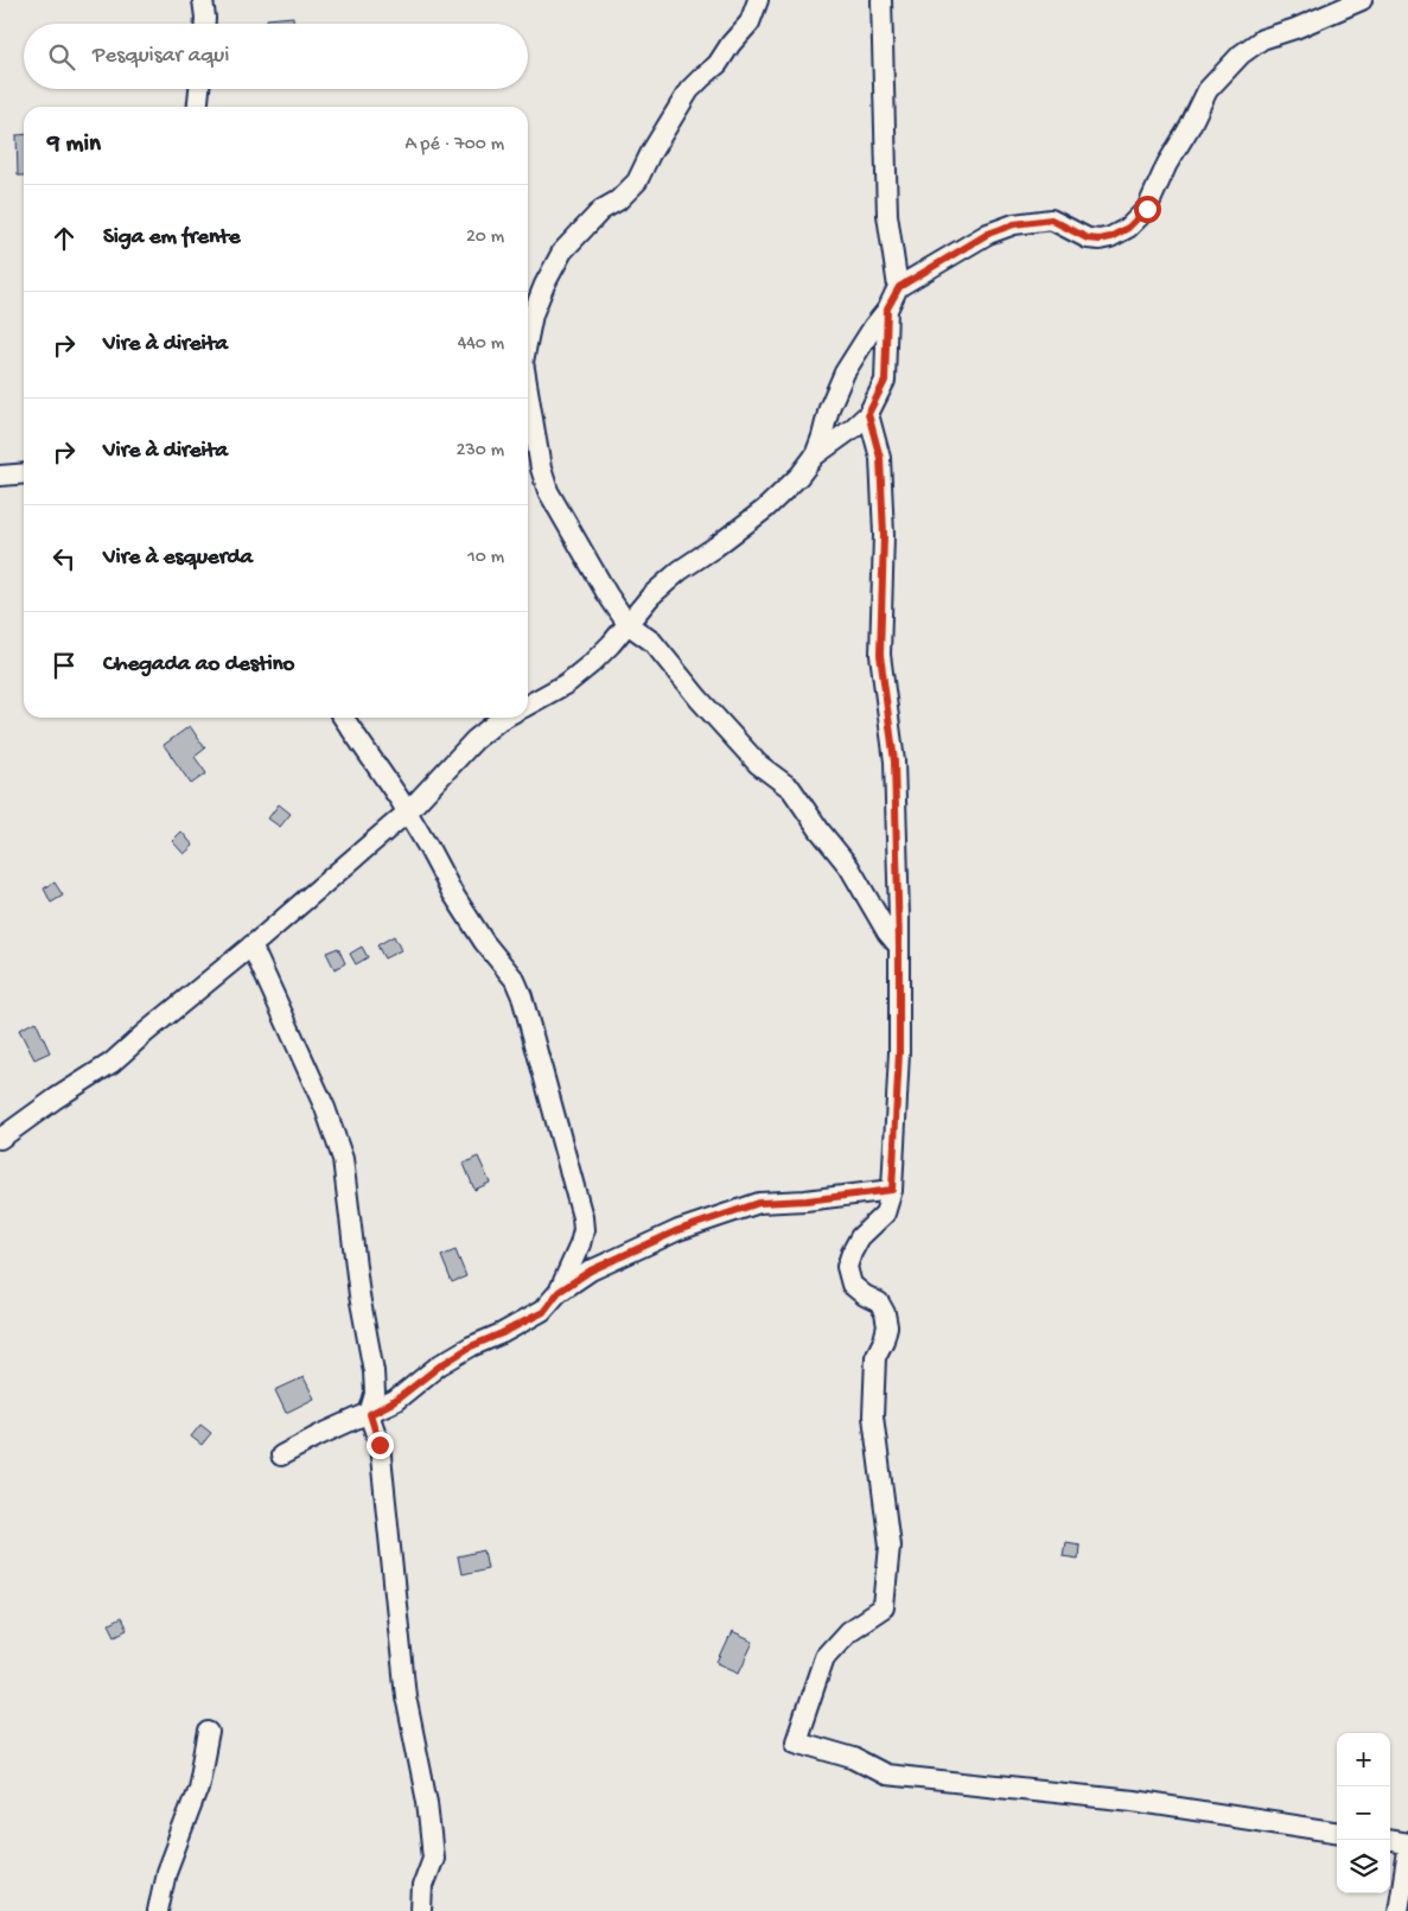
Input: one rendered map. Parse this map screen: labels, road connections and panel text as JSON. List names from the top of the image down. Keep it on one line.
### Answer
{"page":{"search":"Pesquisar aqui","heading":["9 min","A pé · 700 m"],"list":[["Siga em frente","20 m"],["Vire à direita","440 m"],["Vire à direita","230 m"],["Vire à esquerda","10 m"],"Chegada ao destino"],"map_buttons":["+","−"]}}
